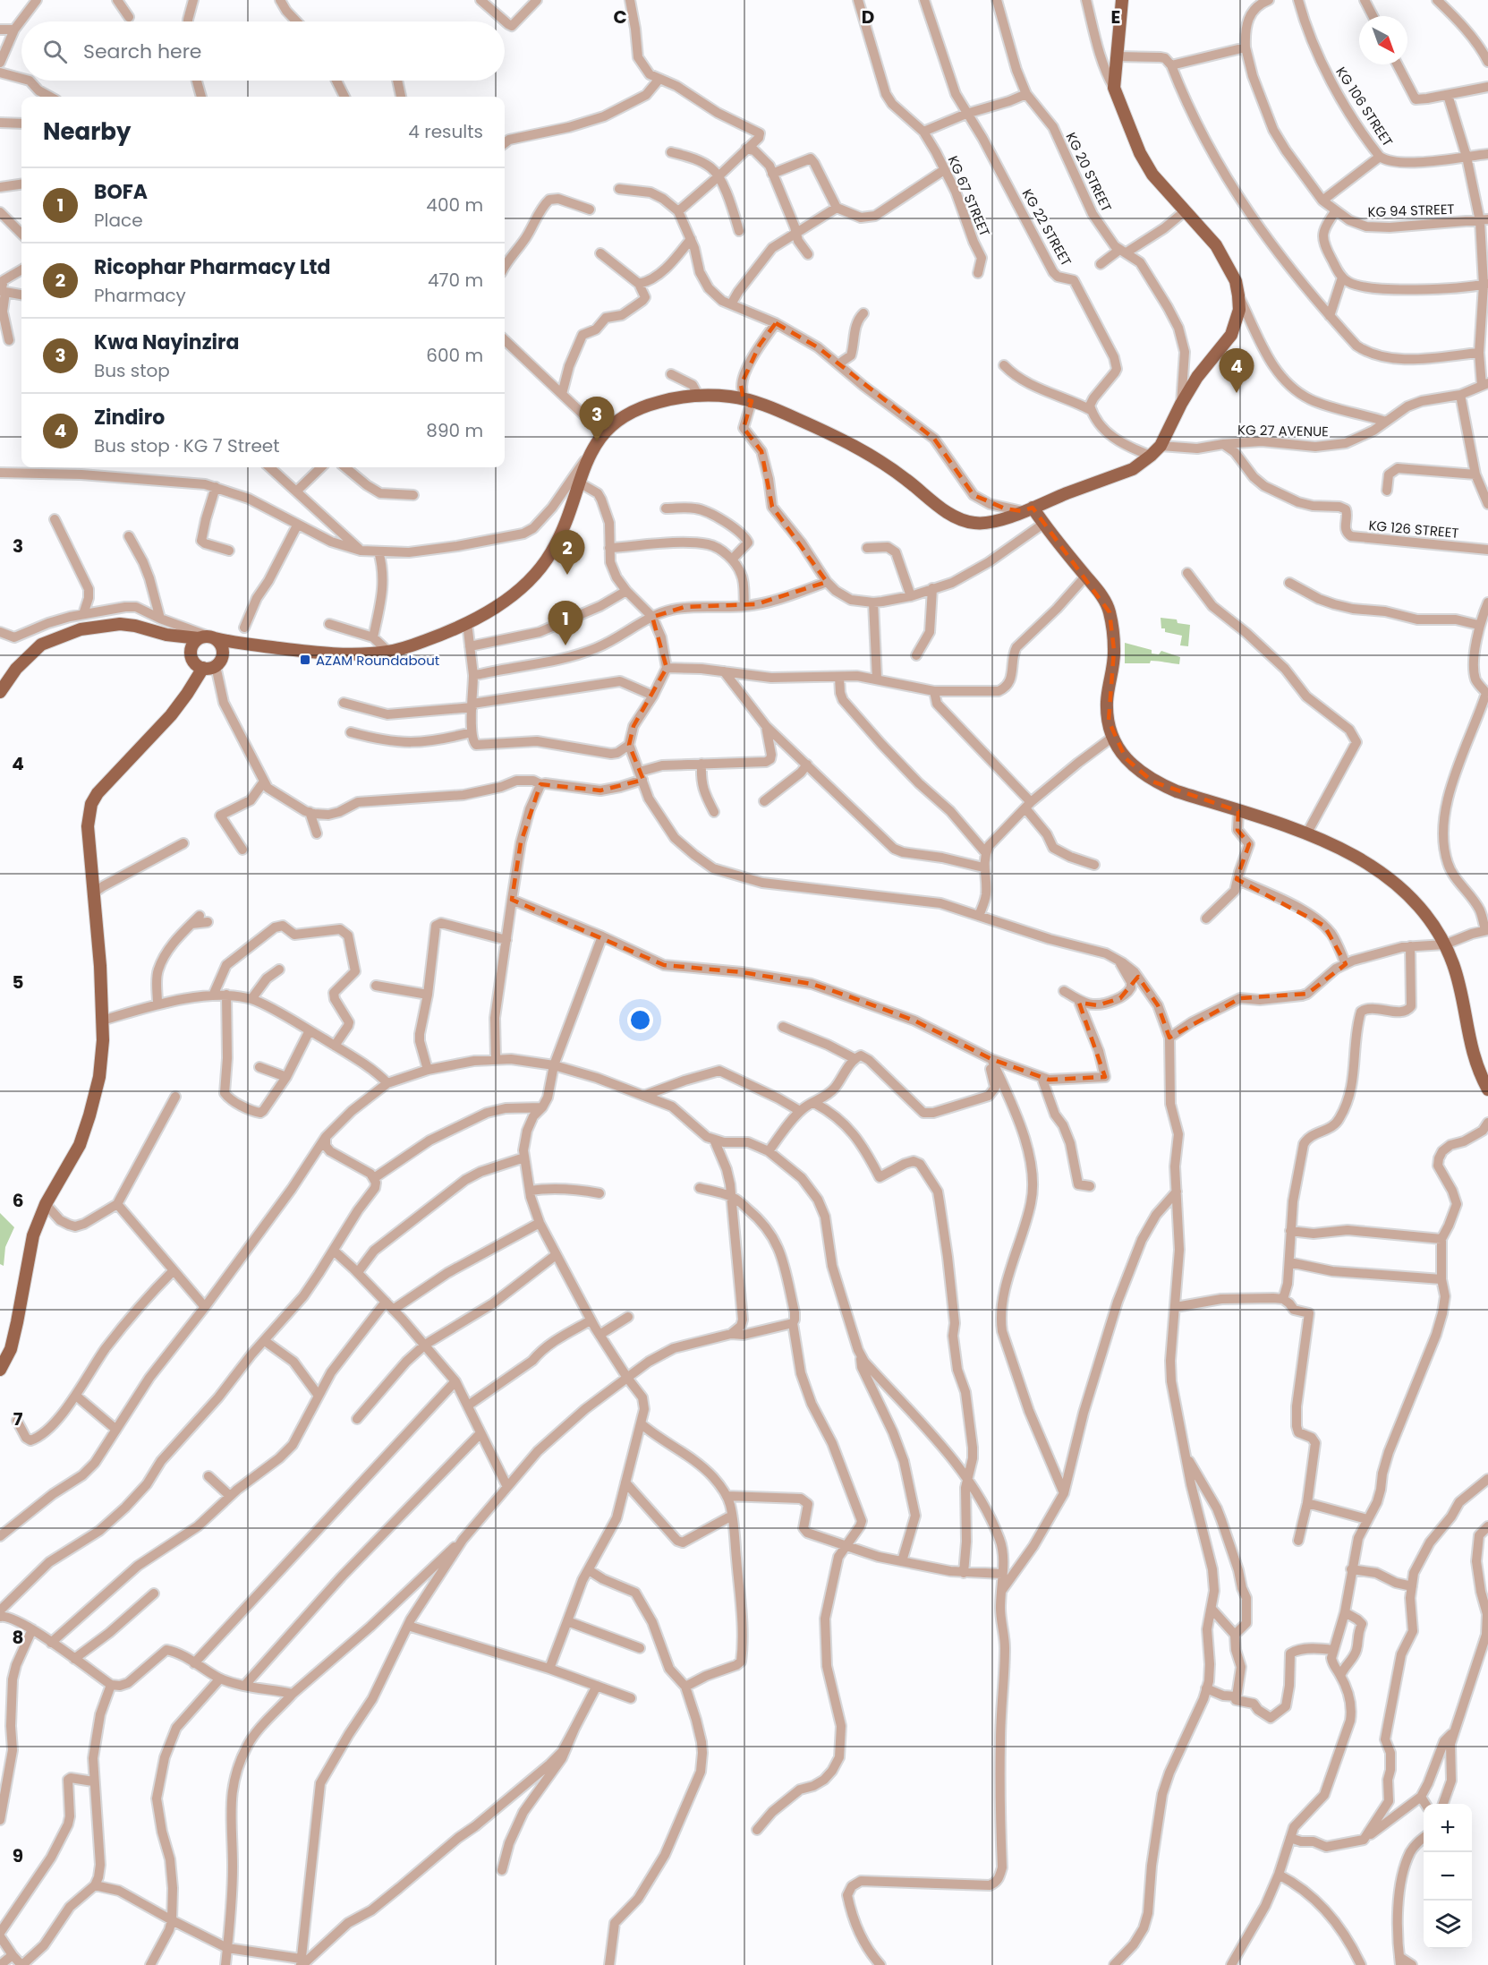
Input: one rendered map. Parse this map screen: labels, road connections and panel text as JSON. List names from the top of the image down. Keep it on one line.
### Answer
{"streets":{"street":["KG 106 STREET","KG 20 STREET","KG 67 STREET","KG 94 STREET","KG 22 STREET","KG 27 AVENUE","KG 126 STREET"]},"crossings":[["KG 27 AVENUE","KG 126 STREET"]],"places":{"transit":["AZAM Roundabout"]},"north":"bottom right","page":{"search":"Search here","heading":["Nearby","4 results"],"list":[{"mark":"1","name":"BOFA","note":"Place","value":"400 m"},{"mark":"2","name":"Ricophar Pharmacy Ltd","note":"Pharmacy","value":"470 m"},{"mark":"3","name":"Kwa Nayinzira","note":"Bus stop","value":"600 m"},{"mark":"4","name":"Zindiro","note":"Bus stop · KG 7 Street","value":"890 m"}],"pins":["4","3","2","1"],"map_buttons":["+","−"]},"grid":{"columns":["C","D","E"],"rows":["3","4","5","6","7","8","9"]}}
